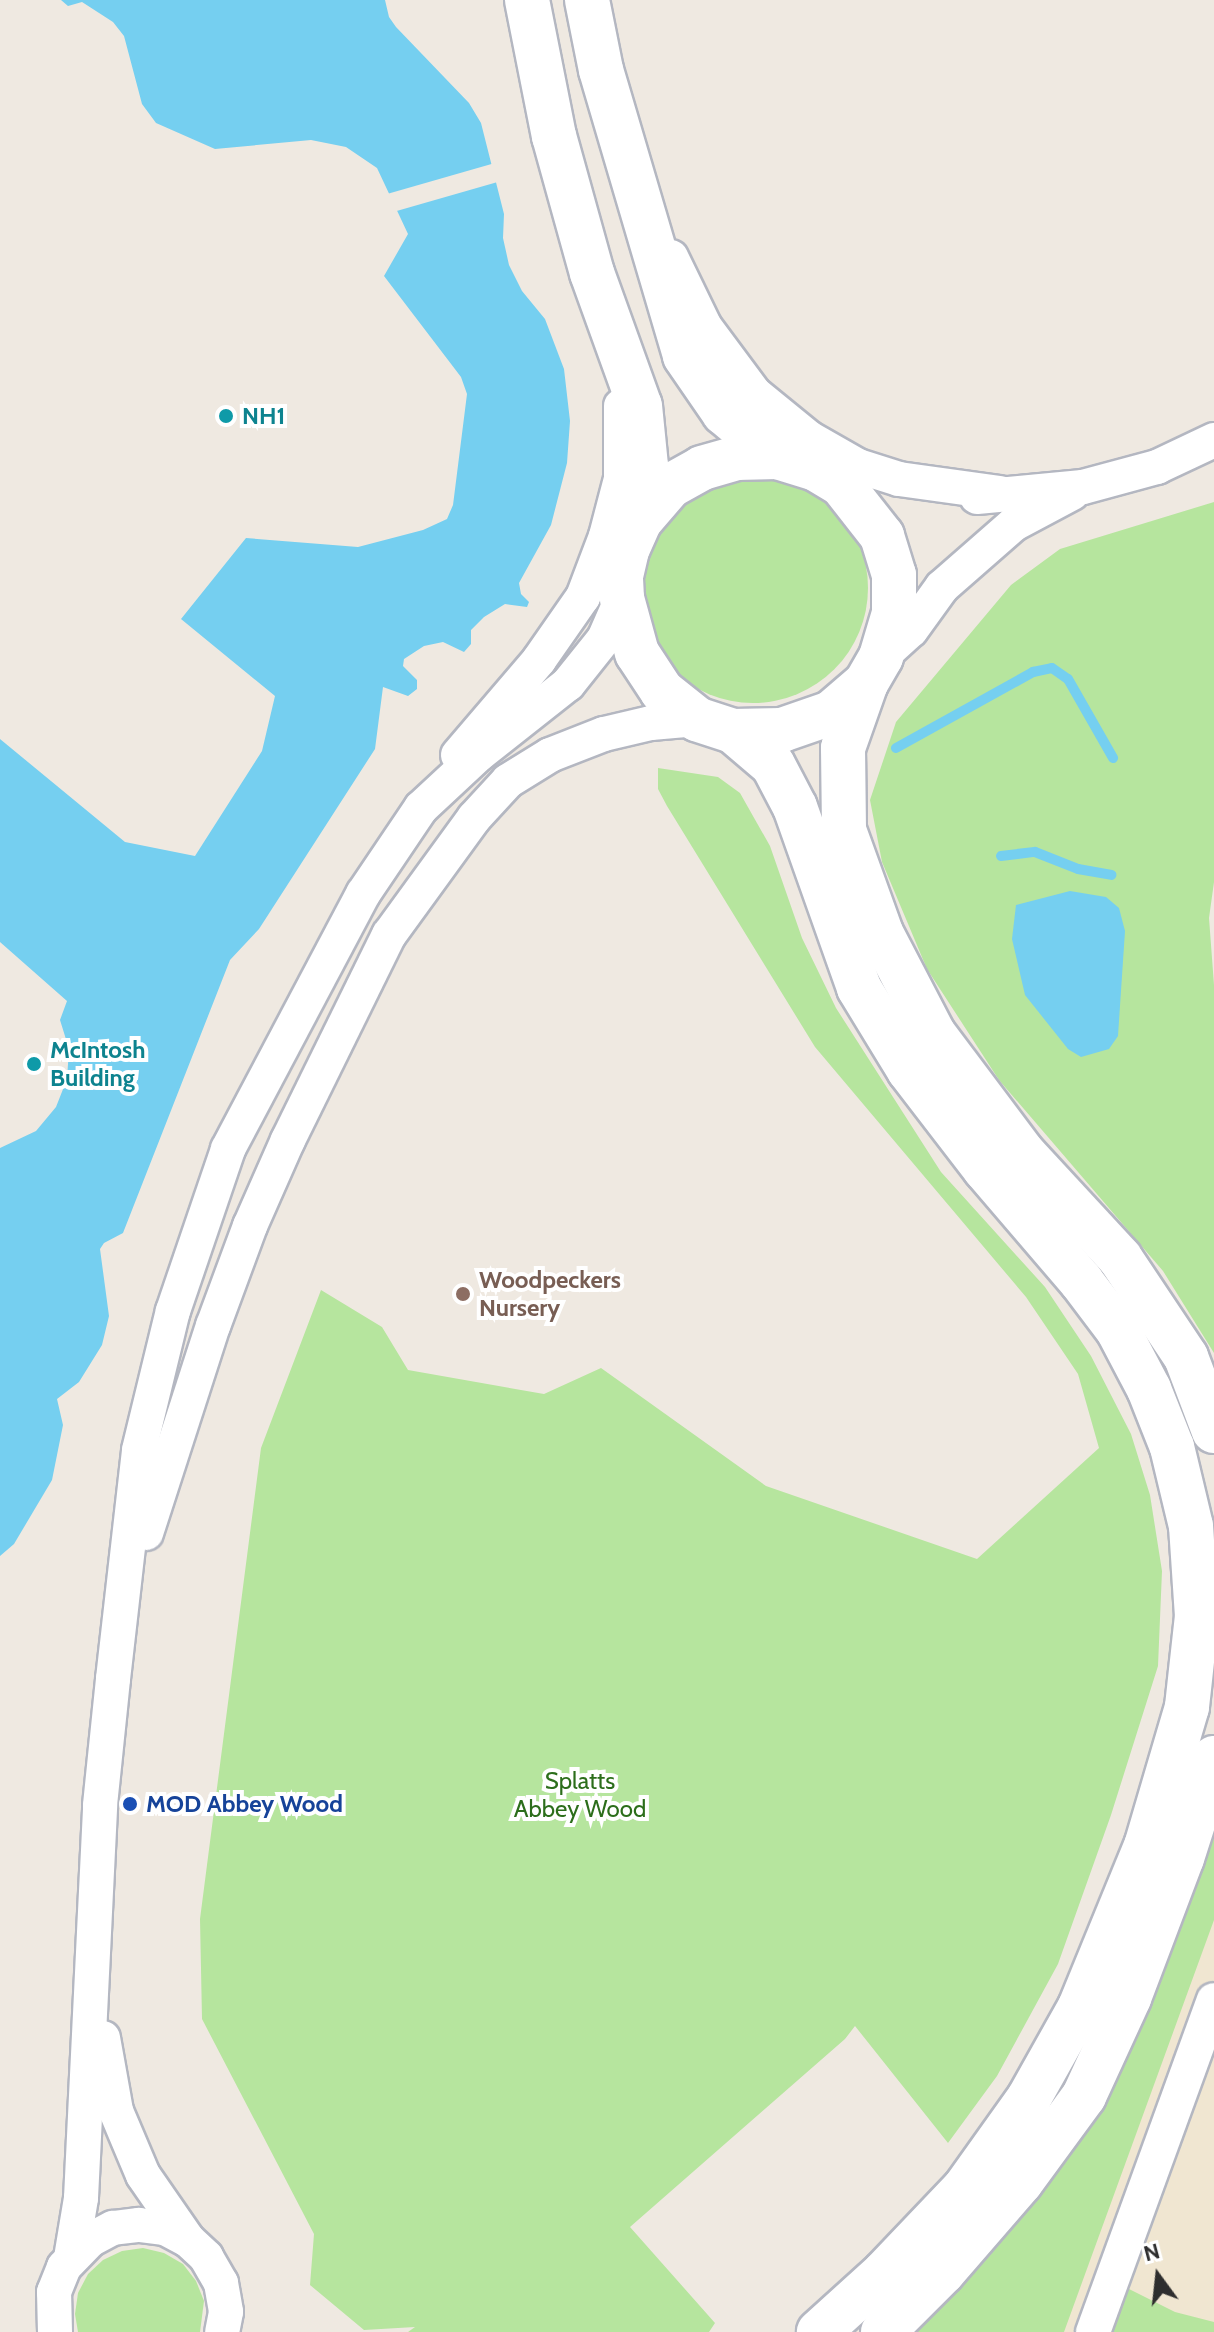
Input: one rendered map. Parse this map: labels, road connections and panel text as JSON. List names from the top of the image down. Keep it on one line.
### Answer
{"parks":["Splatts Abbey Wood"],"places":["NH1","McIntosh Building","Woodpeckers Nursery","MOD Abbey Wood"],"north":"top"}
